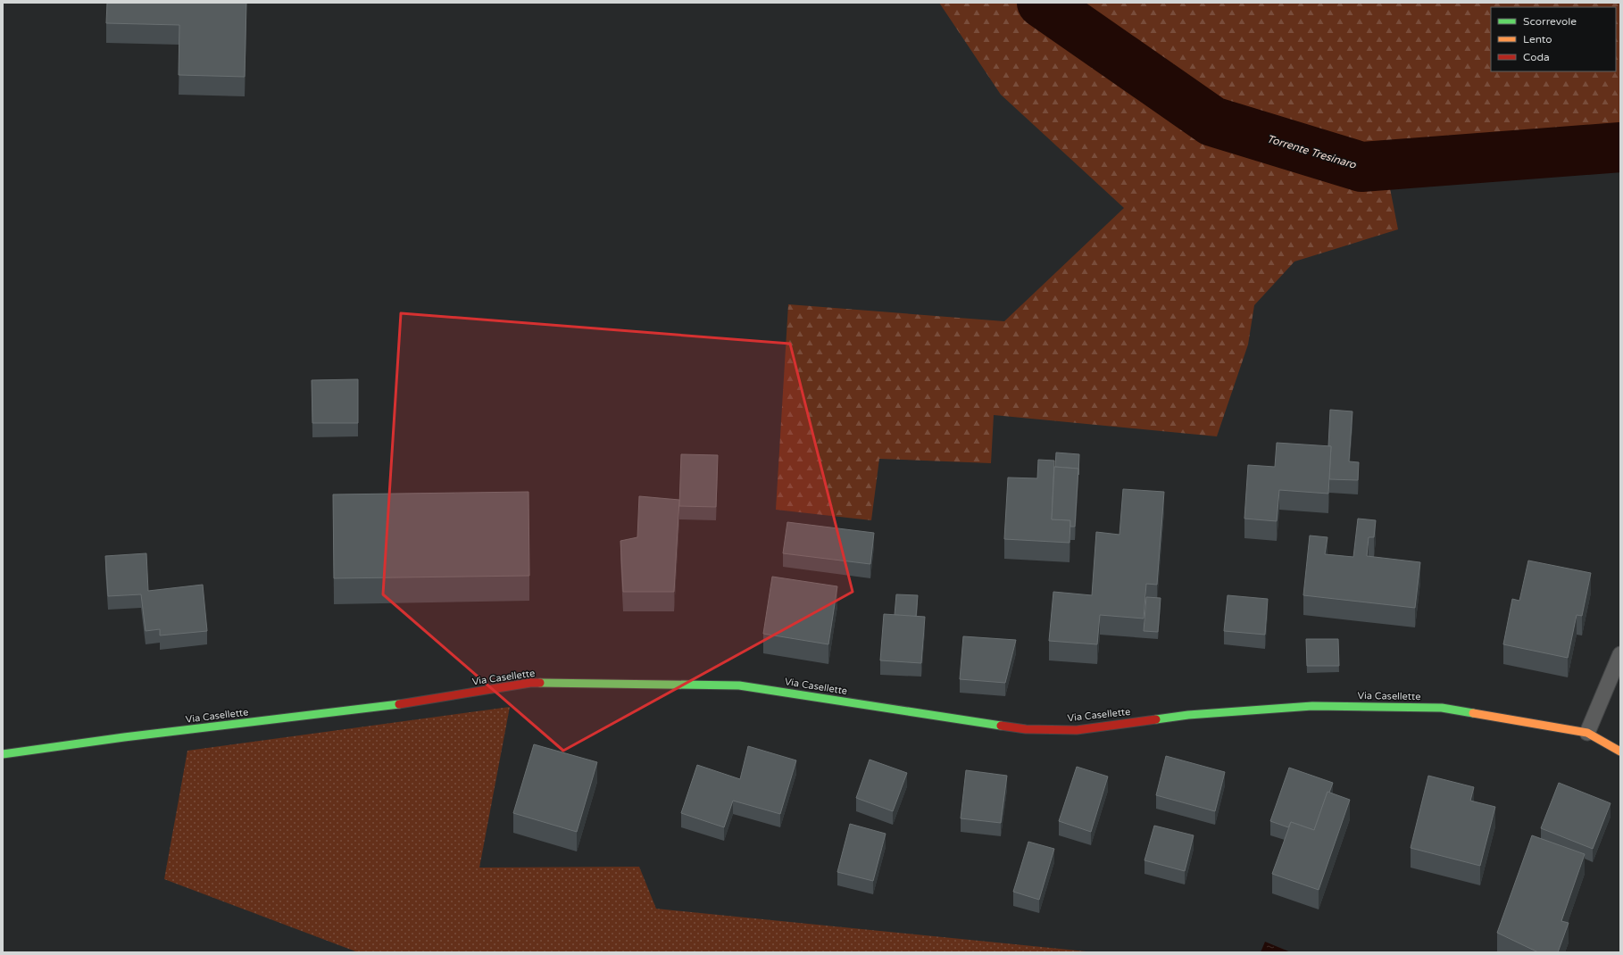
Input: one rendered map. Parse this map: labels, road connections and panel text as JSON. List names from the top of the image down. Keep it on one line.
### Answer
{"streets":{"street":["Via Casellette"]},"water":["Torrente Tresinaro"],"legend":["Scorrevole","Lento","Coda"]}
